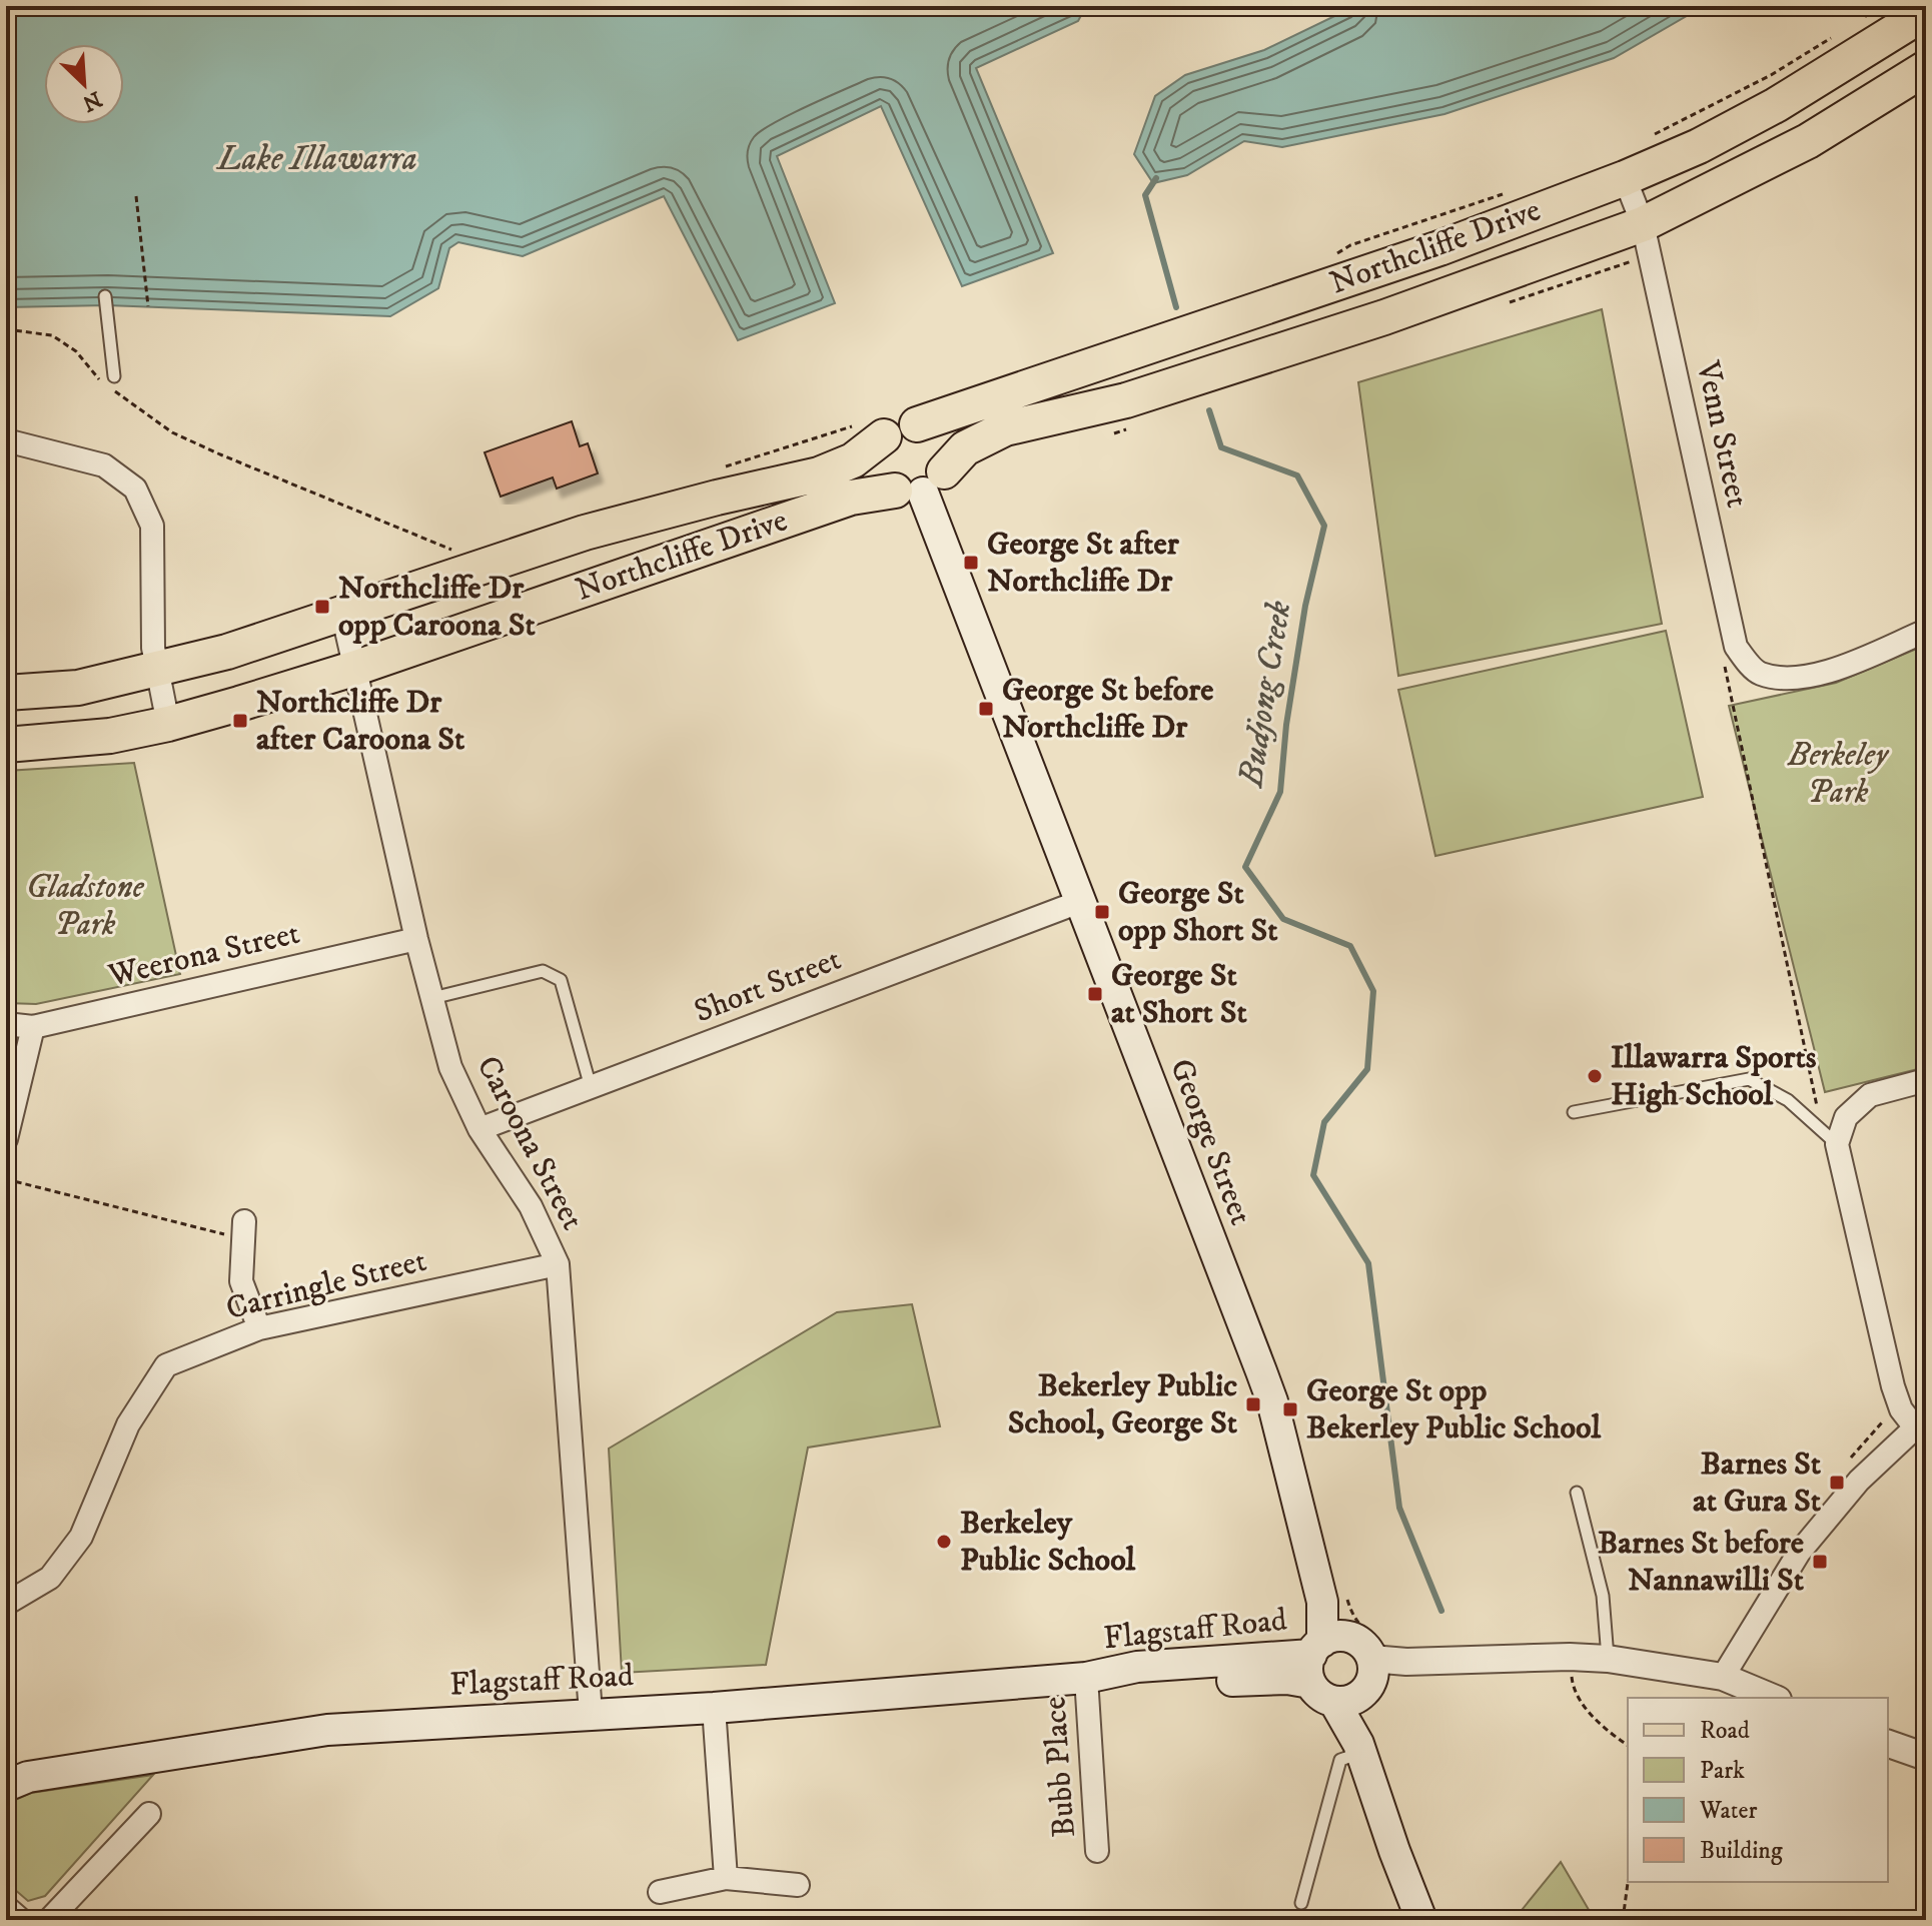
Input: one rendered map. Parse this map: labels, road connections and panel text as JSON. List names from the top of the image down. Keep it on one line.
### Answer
{"streets":{"main road":["Northcliffe Drive","George Street","Flagstaff Road"],"street":["Venn Street","Weerona Street","Short Street","Caroona Street","Carringle Street","Bubb Place"]},"crossings":[["Northcliffe Drive","Venn Street"],["Northcliffe Drive","George Street"],["Northcliffe Drive","Caroona Street"],["Weerona Street","Caroona Street"],["Short Street","George Street"],["Short Street","Caroona Street"],["George Street","Flagstaff Road"],["Caroona Street","Carringle Street"],["Caroona Street","Flagstaff Road"],["Flagstaff Road","Bubb Place"]],"water":["Lake Illawarra","Budjong Creek"],"parks":["Berkeley Park","Gladstone Park"],"places":{"transit":["George St after Northcliffe Dr","Northcliffe Dr opp Caroona St","George St before Northcliffe Dr","Northcliffe Dr after Caroona St","George St opp Short St","George St at Short St","Bekerley Public School, George St","George St opp Bekerley Public School","Barnes St at Gura St","Barnes St before Nannawilli St"],"other":["Illawarra Sports High School","Berkeley Public School"]},"legend":["Road","Park","Water","Building"],"north":"bottom right"}
